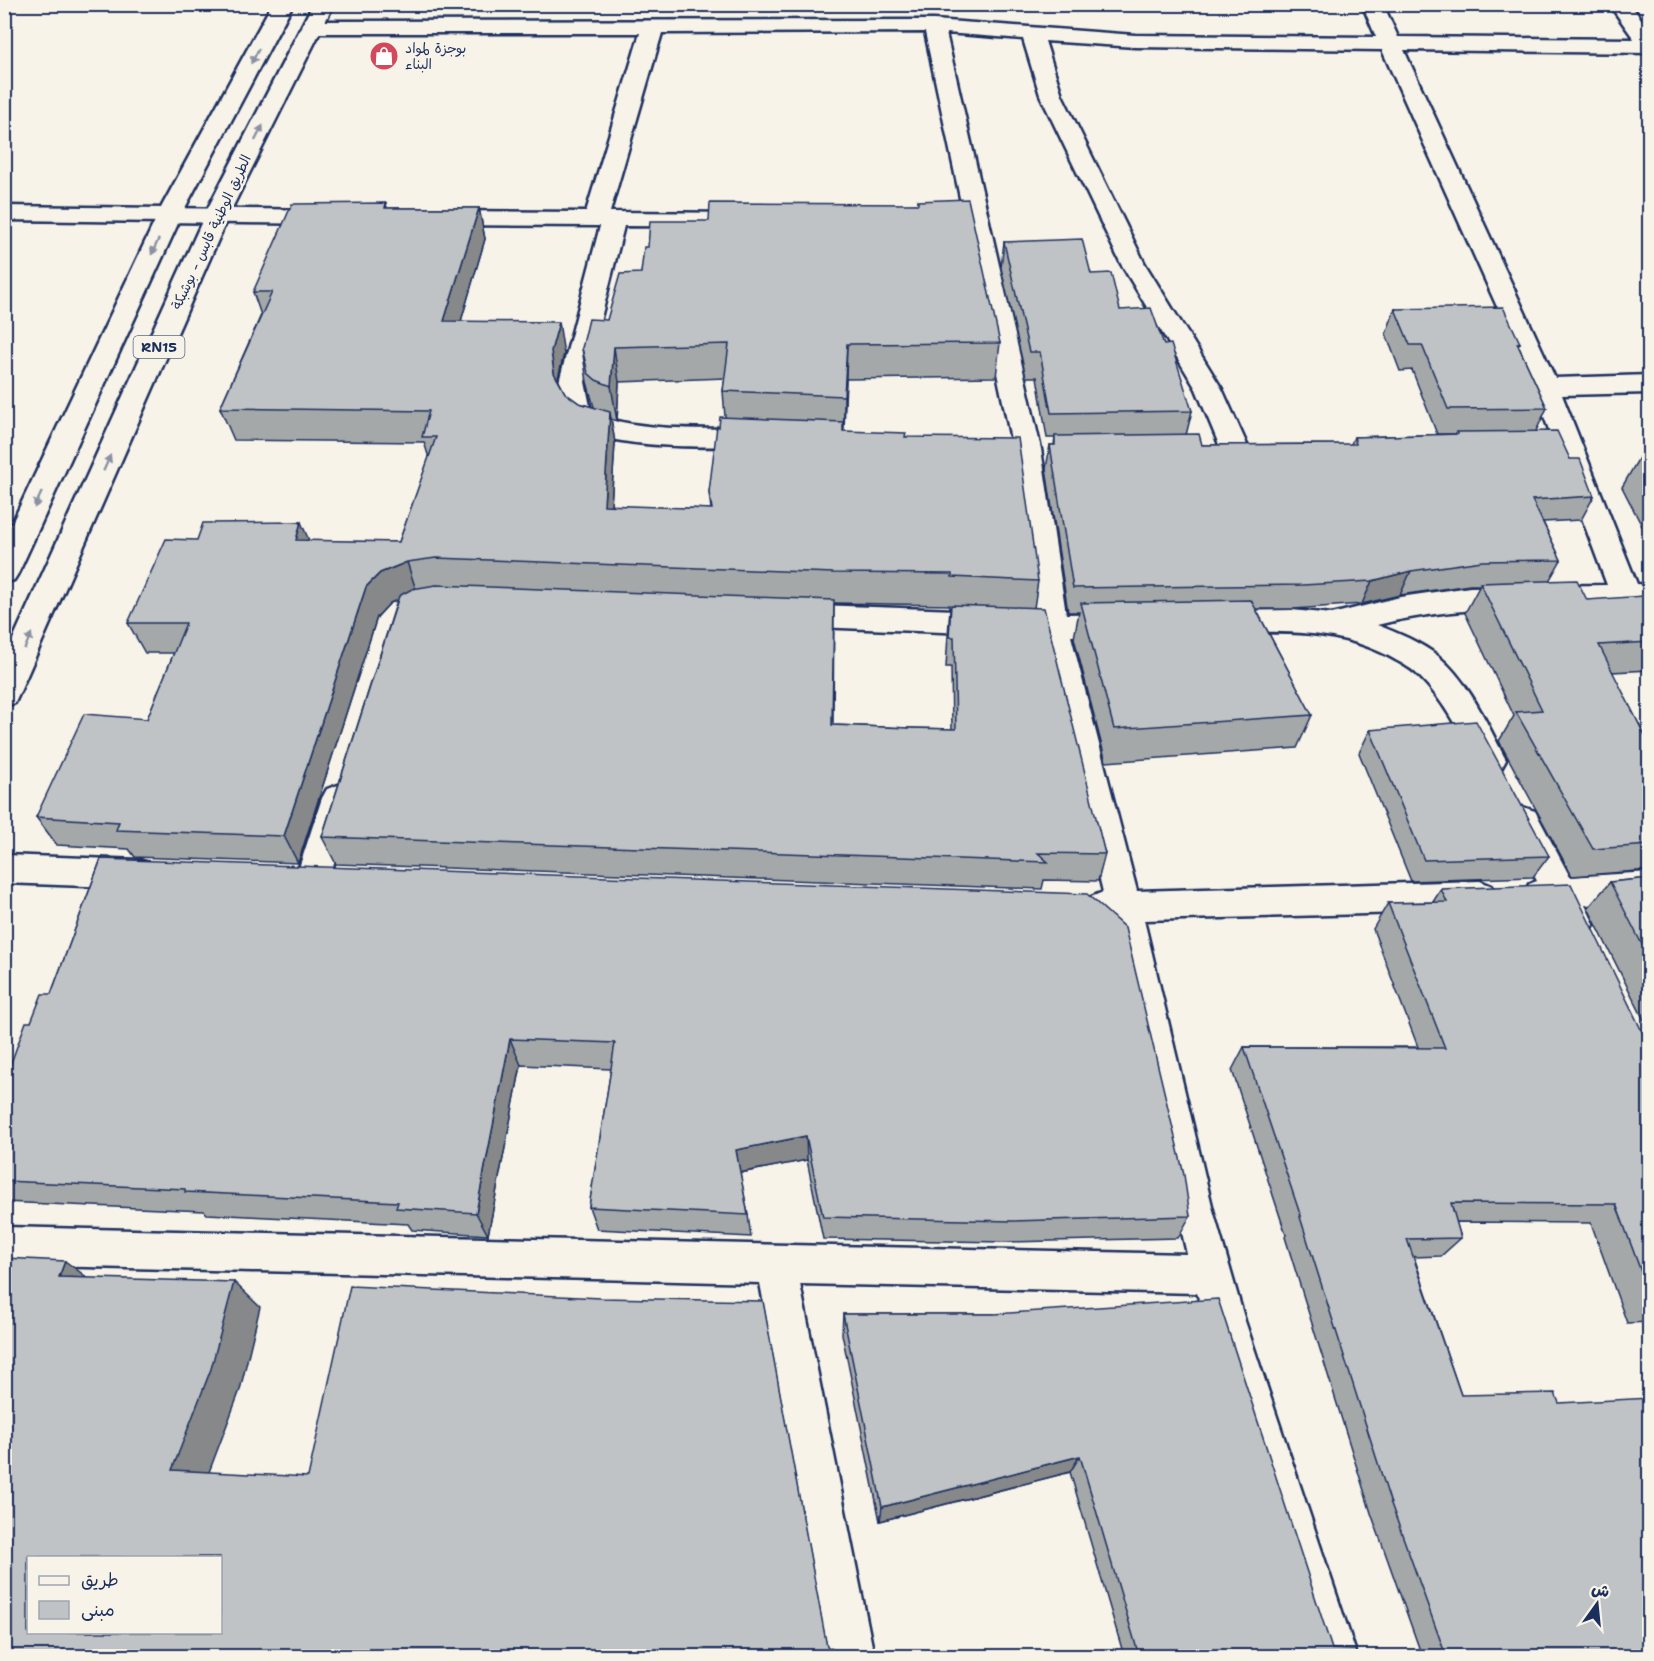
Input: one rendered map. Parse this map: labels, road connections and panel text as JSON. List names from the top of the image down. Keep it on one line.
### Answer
{"streets":{"street":["الطريق الوطنية قابس - بوشبكة","RN15"]},"places":{"shop":["بوجزة لمواد البناء"]},"legend":["طريق","مبنى"],"north":"top"}
